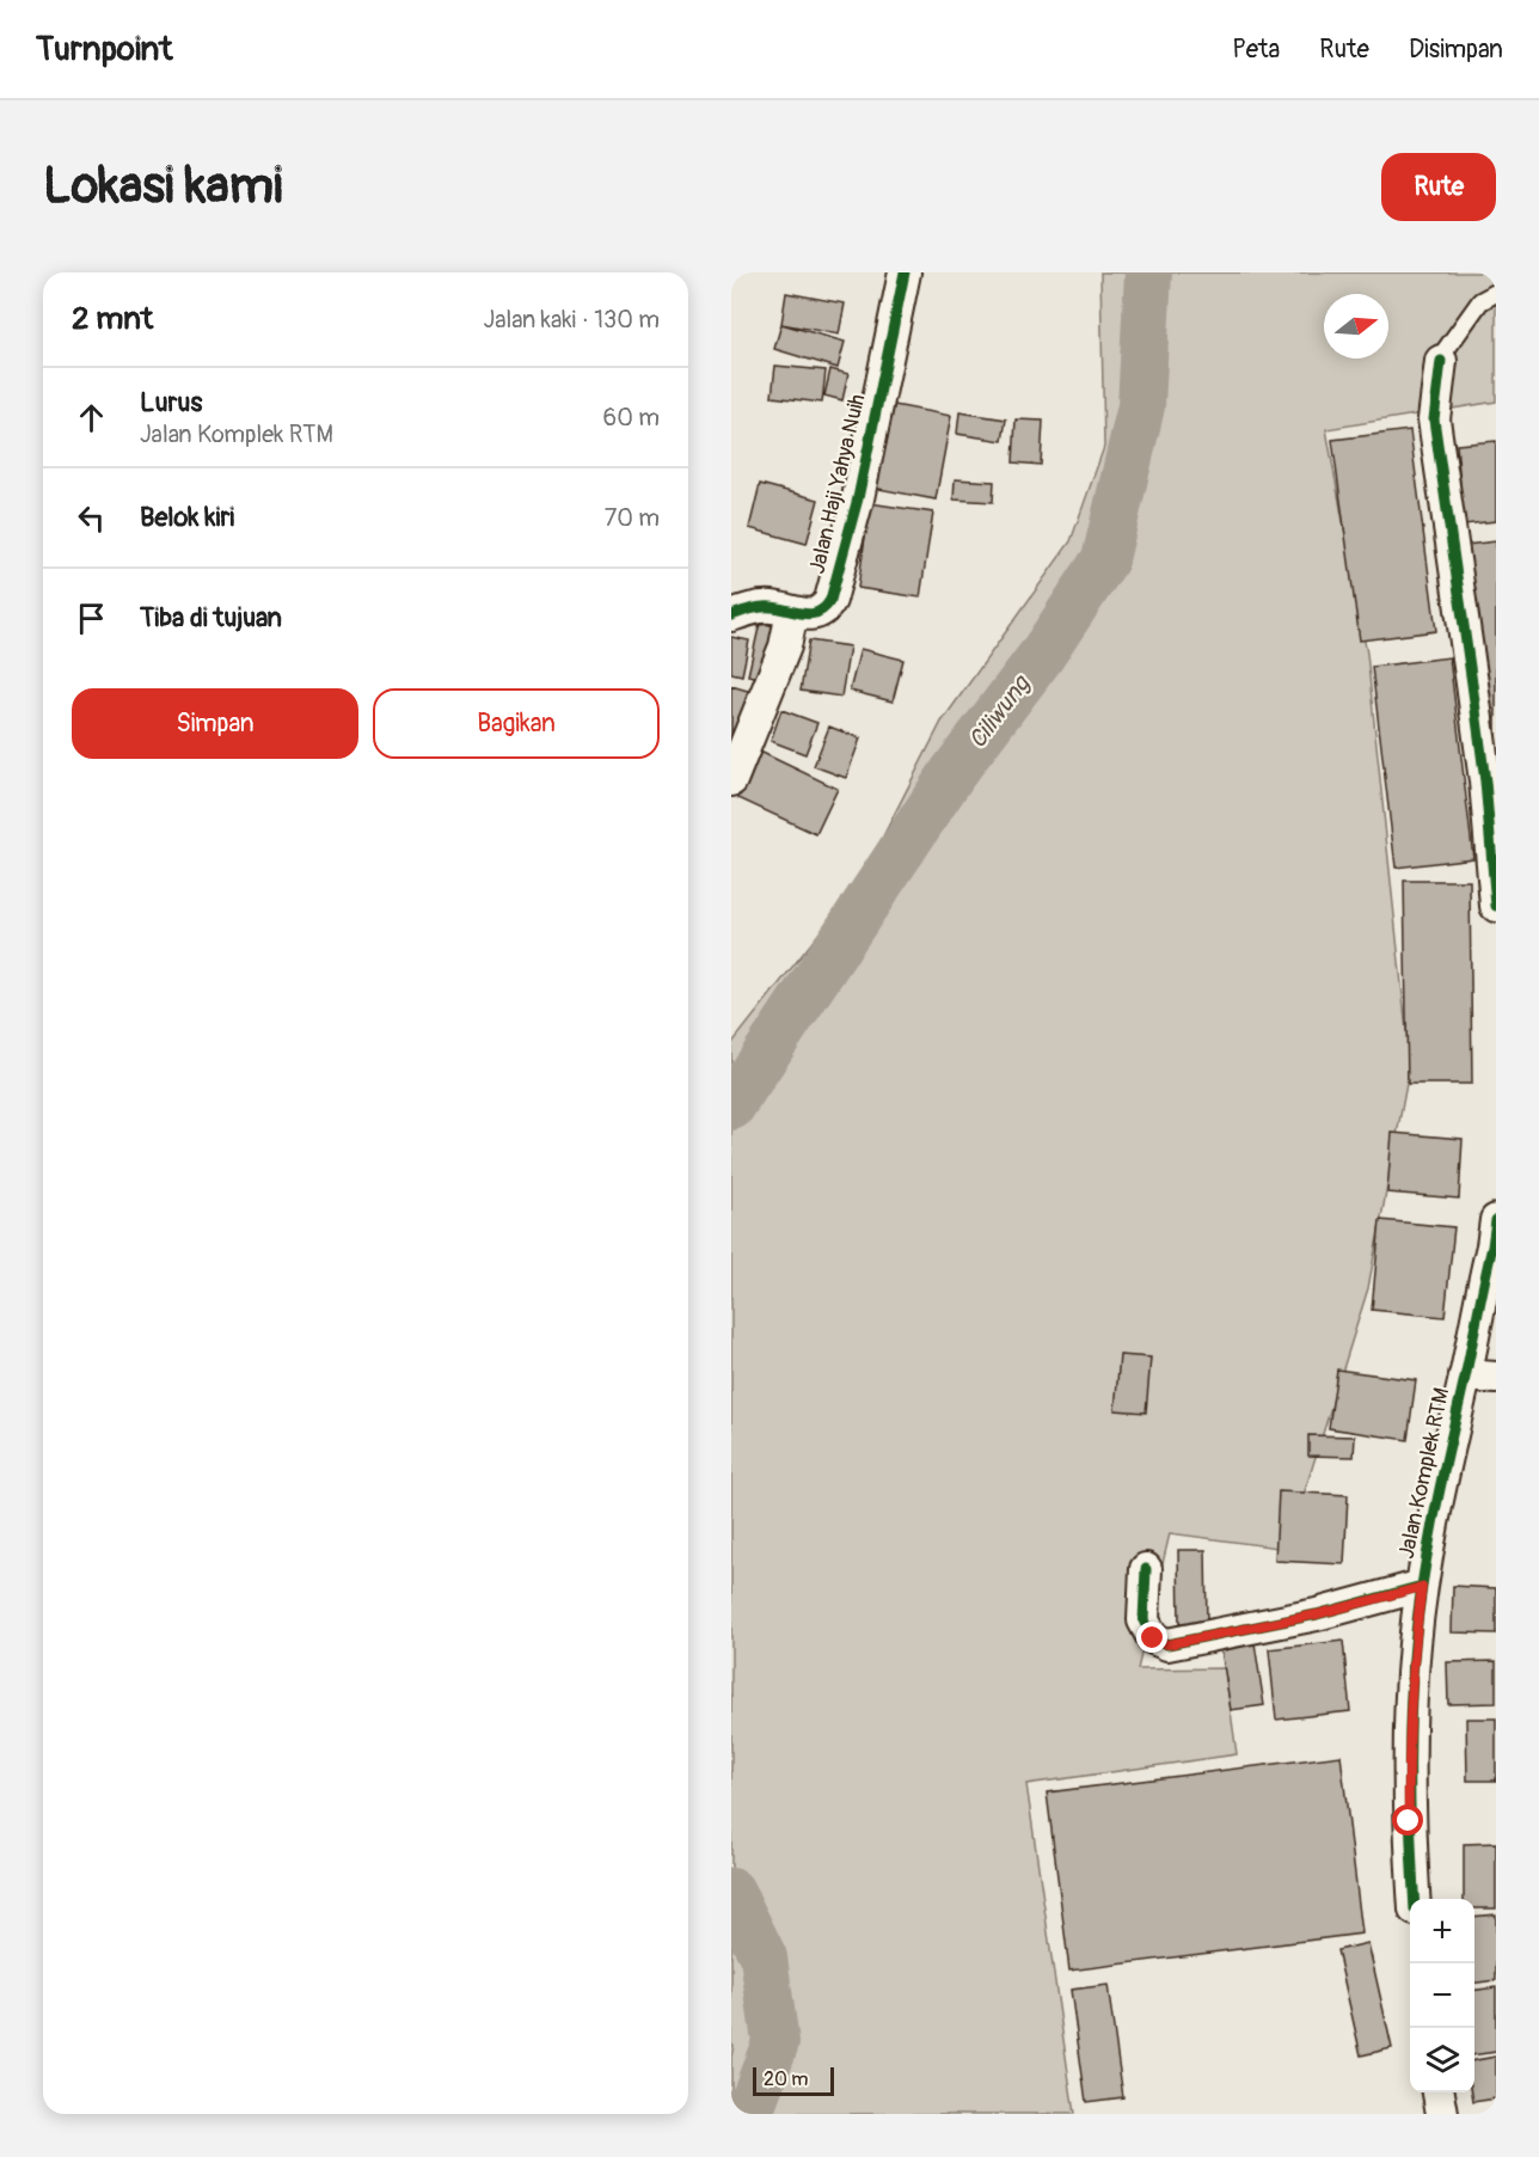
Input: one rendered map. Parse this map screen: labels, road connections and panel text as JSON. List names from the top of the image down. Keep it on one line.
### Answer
{"streets":{"street":["Jalan Haji Yahya Nuih","Jalan Komplek RTM"]},"water":["Ciliwung"],"scale_bar":"20 m","north":"right","page":{"header":"Turnpoint","nav":["Peta","Rute","Disimpan"],"buttons":["Rute",["Simpan","Bagikan"]],"title":"Lokasi kami","heading":["2 mnt","Jalan kaki · 130 m"],"list":[["Lurus","Jalan Komplek RTM","60 m"],["Belok kiri","70 m"],"Tiba di tujuan"],"map_buttons":["+","−"],"scale":"20 m"}}
